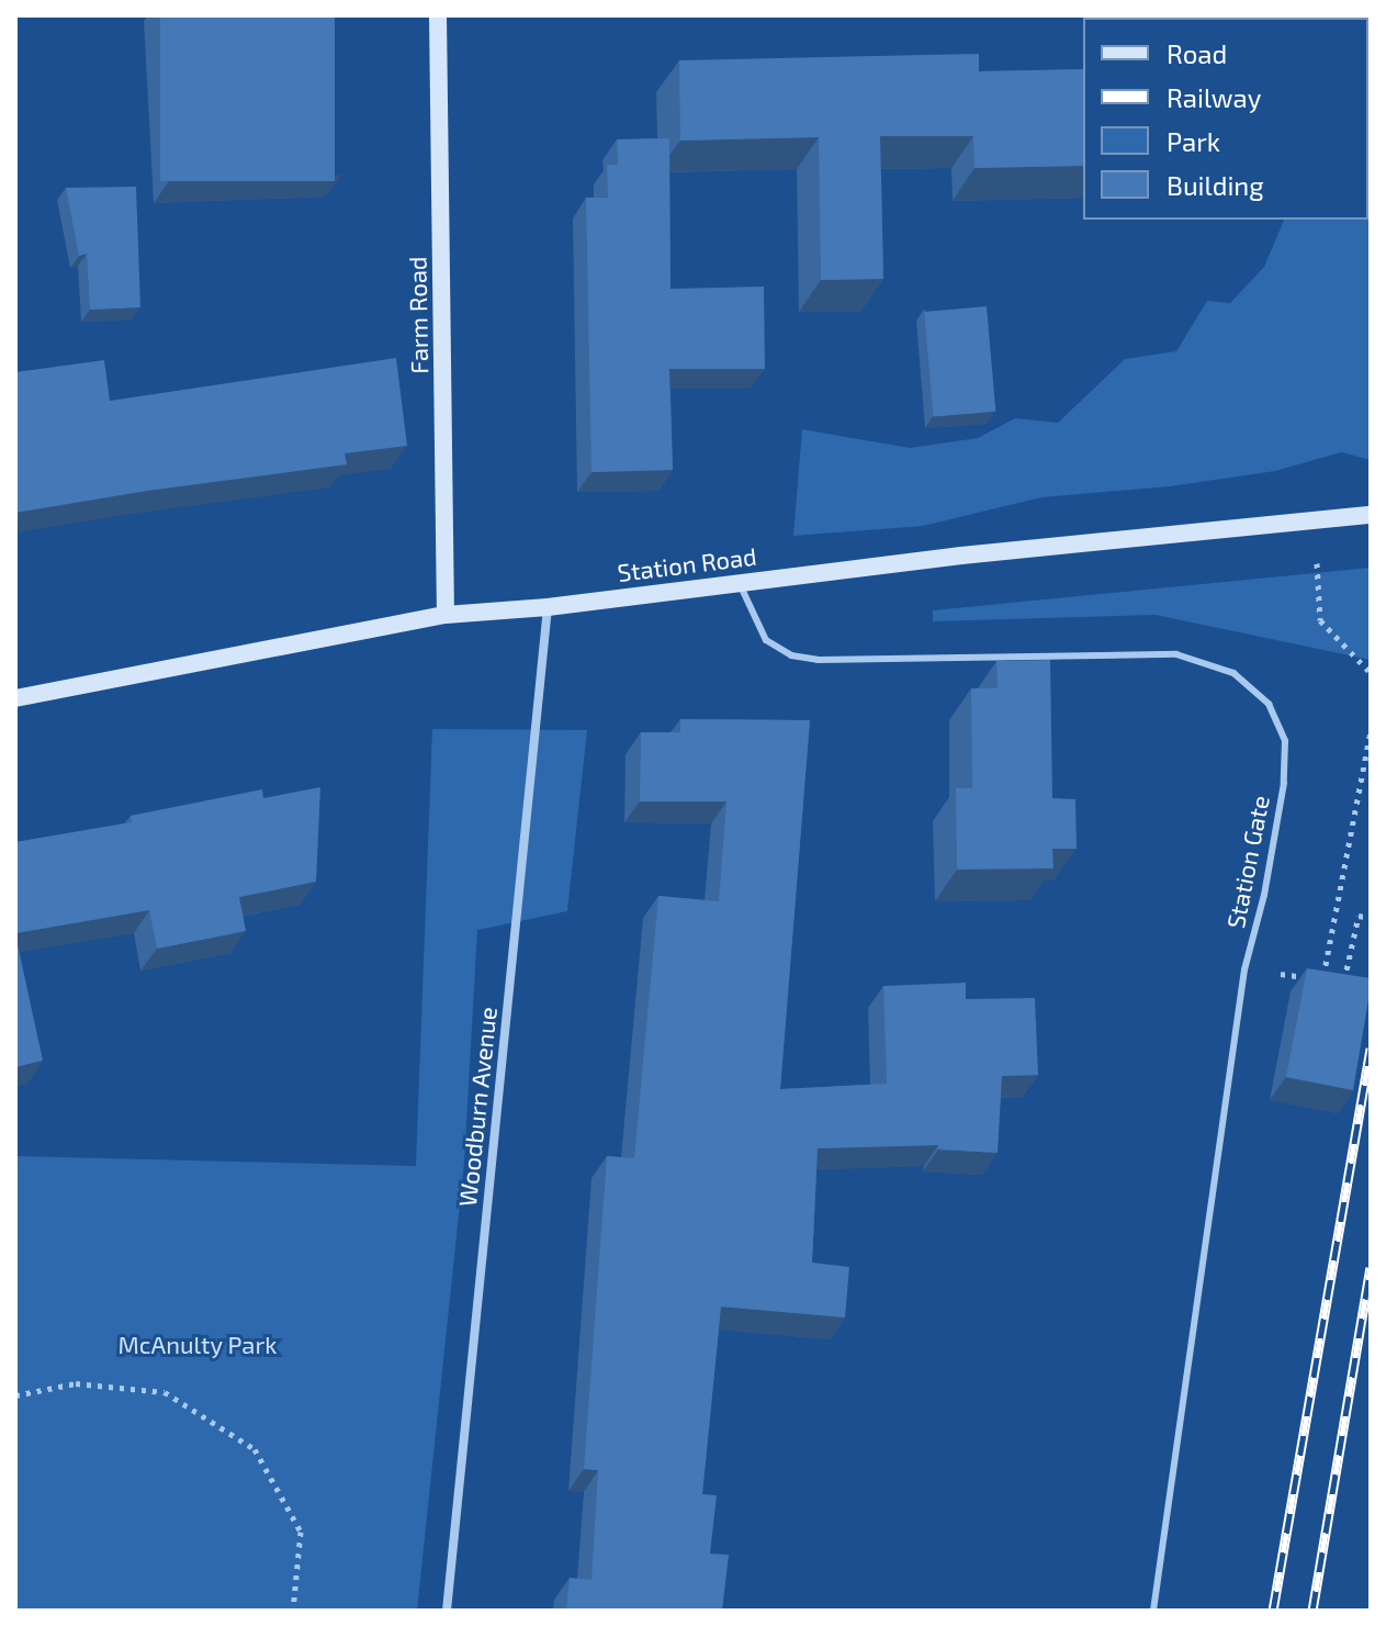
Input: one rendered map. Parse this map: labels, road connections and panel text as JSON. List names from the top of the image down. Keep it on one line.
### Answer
{"streets":{"street":["Farm Road","Station Road","Woodburn Avenue"],"lane":["Station Gate"]},"crossings":[["Farm Road","Station Road"],["Station Road","Station Gate"],["Station Road","Woodburn Avenue"]],"parks":["McAnulty Park"],"legend":["Road","Railway","Park","Building"]}
